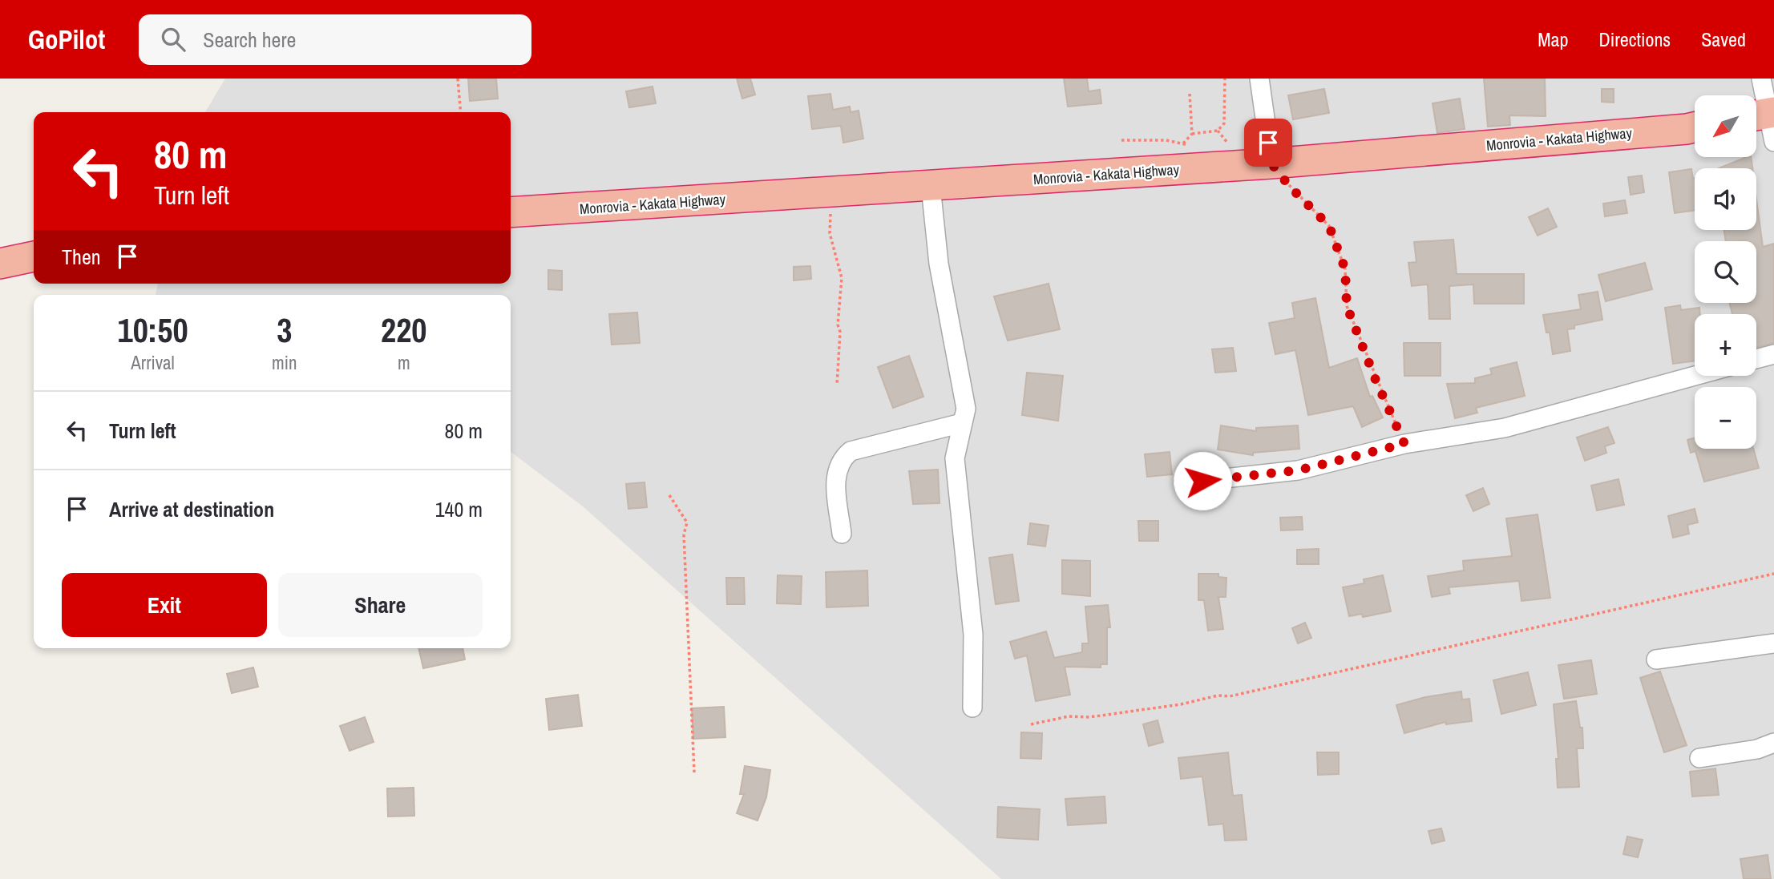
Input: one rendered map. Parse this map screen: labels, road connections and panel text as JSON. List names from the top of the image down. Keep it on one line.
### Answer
{"streets":{"highway":["Monrovia - Kakata Highway"]},"north":"bottom left","page":{"header":"GoPilot","search":"Search here","nav":["Map","Directions","Saved"],"map_buttons":["+","−"],"turn":["80 m","Turn left"],"then":"Then","eta":["10:50","Arrival","3","min","220","m"],"list":[{"name":"Turn left","value":"80 m"},{"name":"Arrive at destination","value":"140 m"}],"buttons":["Exit","Share"]}}
